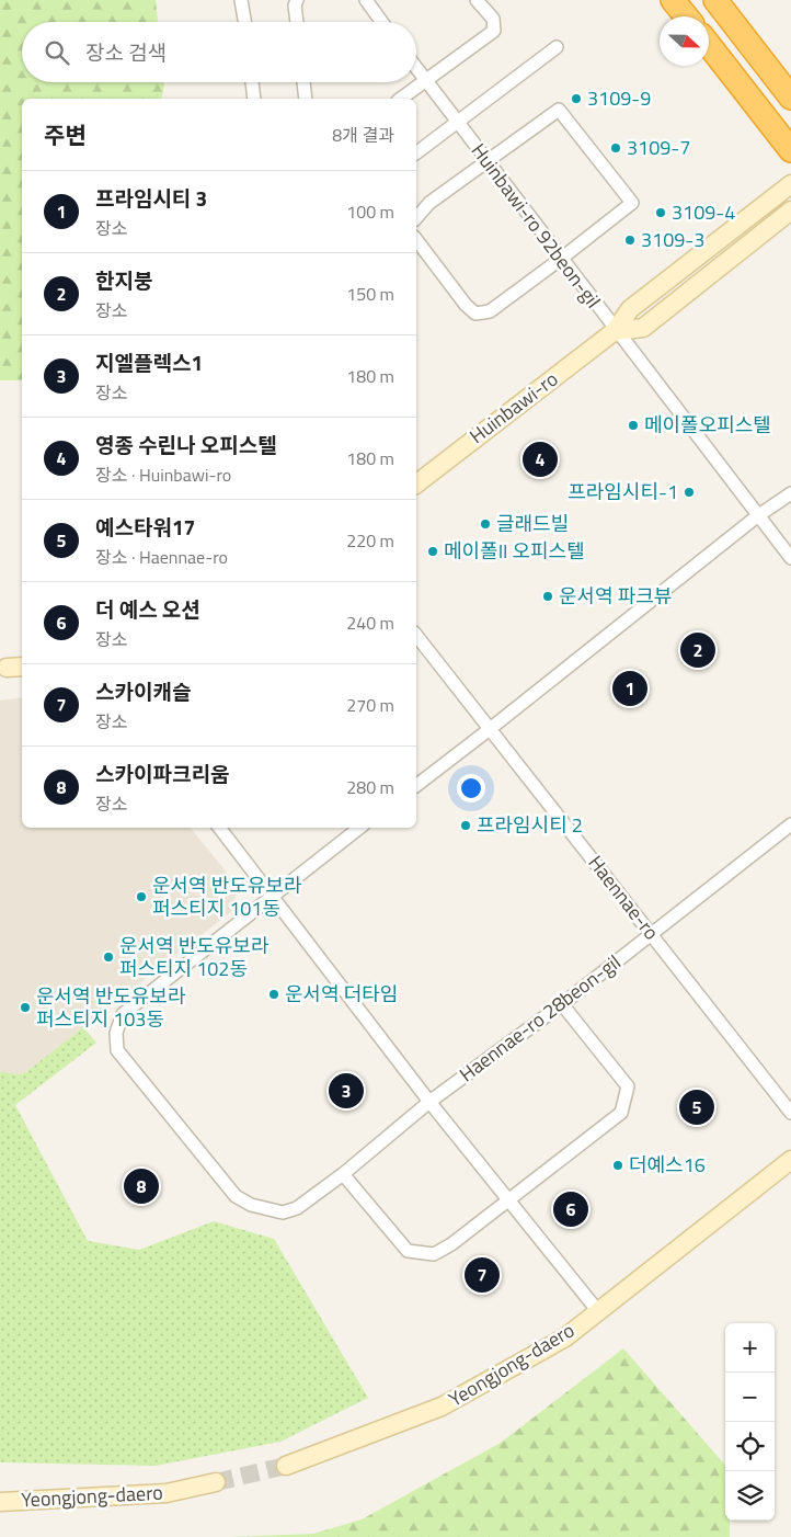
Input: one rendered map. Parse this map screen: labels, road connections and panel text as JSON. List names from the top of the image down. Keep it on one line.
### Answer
{"streets":{"main road":["Huinbawi-ro","Yeongjong-daero"],"street":["Huinbawi-ro 92beon-gil","Haennae-ro","Haennae-ro 28beon-gil"]},"crossings":[["Huinbawi-ro 92beon-gil","Huinbawi-ro"],["Haennae-ro","Haennae-ro 28beon-gil"]],"places":["3109-9","3109-7","3109-4","3109-3","메이폴오피스텔","프라임시티-1","글래드빌","메이폴II 오피스텔","운서역 파크뷰","프라임시티 2","운서역 반도유보라 퍼스티지 101동","운서역 반도유보라 퍼스티지 102동","운서역 더타임","운서역 반도유보라 퍼스티지 103동","더예스16"],"north":"right","page":{"search":"장소 검색","heading":["주변","8개 결과"],"list":[{"mark":"1","name":"프라임시티 3","note":"장소","value":"100 m"},{"mark":"2","name":"한지붕","note":"장소","value":"150 m"},{"mark":"3","name":"지엘플렉스1","note":"장소","value":"180 m"},{"mark":"4","name":"영종 수린나 오피스텔","note":"장소 · Huinbawi-ro","value":"180 m"},{"mark":"5","name":"예스타워17","note":"장소 · Haennae-ro","value":"220 m"},{"mark":"6","name":"더 예스 오션","note":"장소","value":"240 m"},{"mark":"7","name":"스카이캐슬","note":"장소","value":"270 m"},{"mark":"8","name":"스카이파크리움","note":"장소","value":"280 m"}],"pins":["4","2","1","3","5","8","6","7"],"map_buttons":["+","−"]}}
